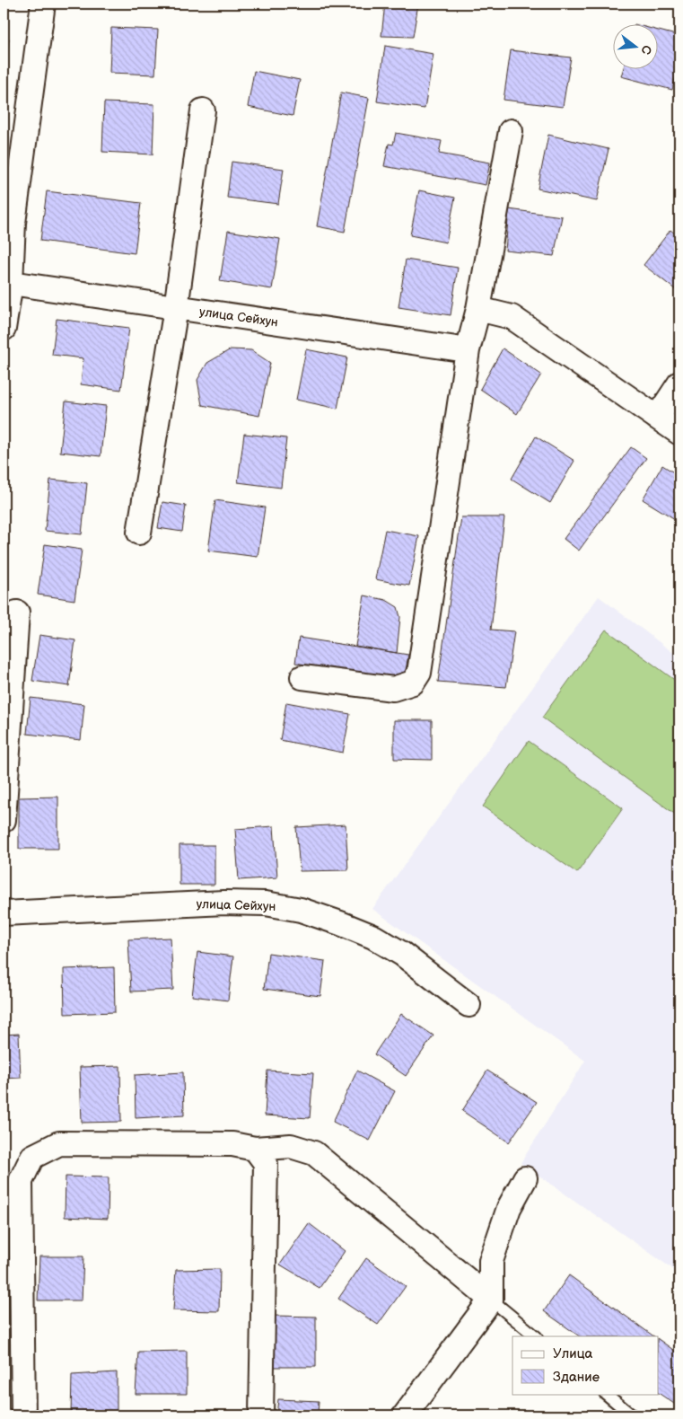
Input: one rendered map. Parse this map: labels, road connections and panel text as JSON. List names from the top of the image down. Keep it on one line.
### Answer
{"streets":{"street":["улица Сейхун"]},"legend":["Улица","Здание"],"north":"right"}
